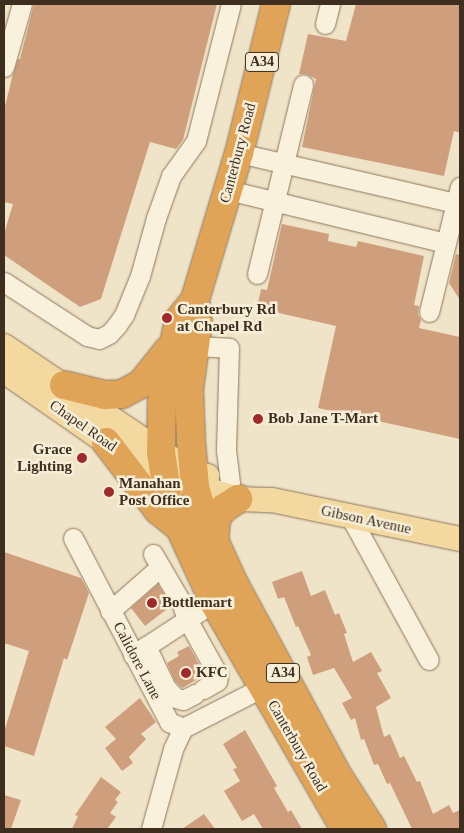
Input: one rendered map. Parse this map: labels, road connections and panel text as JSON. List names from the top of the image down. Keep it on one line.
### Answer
{"streets":{"highway":["A34","Canterbury Road"],"main road":["Chapel Road","Gibson Avenue"],"street":["Calidore Lane"]},"crossings":[["Canterbury Road","Chapel Road"],["Canterbury Road","Gibson Avenue"],["Chapel Road","Gibson Avenue"]],"places":["Canterbury Rd at Chapel Rd","Bob Jane T-Mart","Grace Lighting","Manahan Post Office","Bottlemart","KFC"]}
